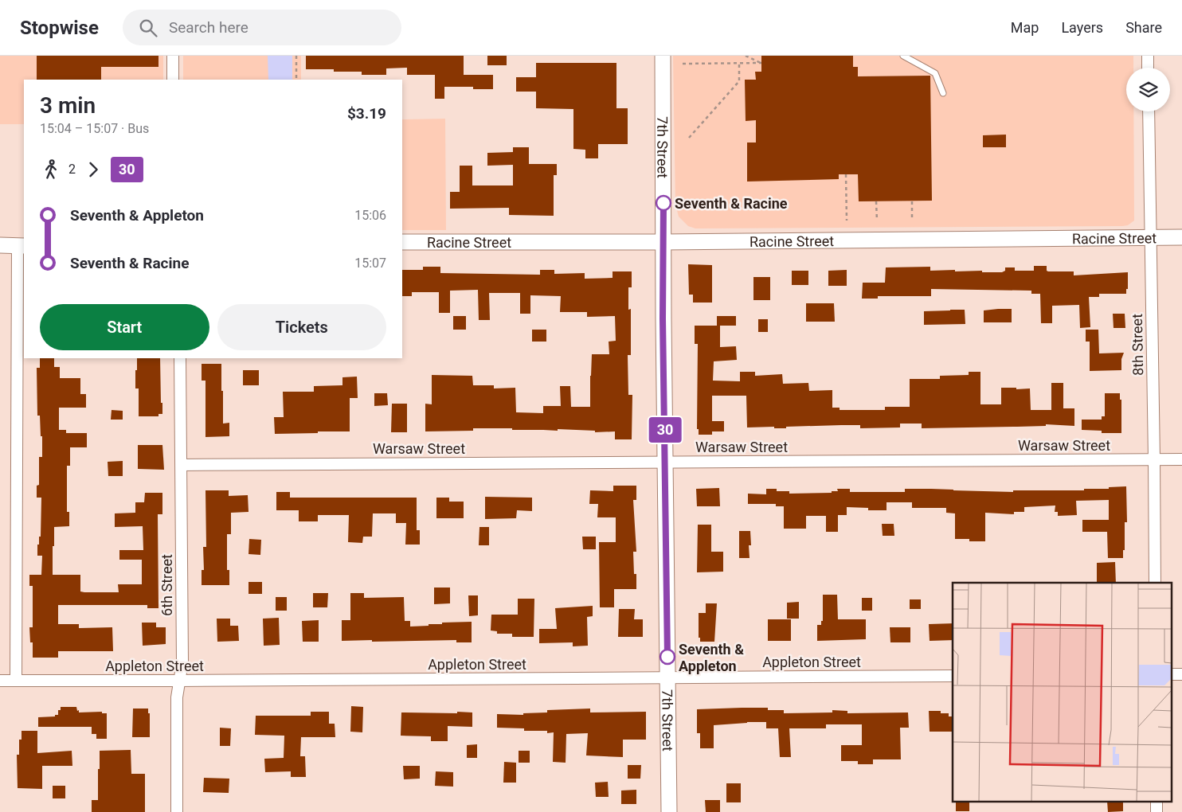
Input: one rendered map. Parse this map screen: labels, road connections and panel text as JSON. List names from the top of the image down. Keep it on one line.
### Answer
{"streets":{"main road":["7th Street","Racine Street"],"street":["8th Street","Warsaw Street","6th Street","Appleton Street"]},"crossings":[["7th Street","Racine Street"],["7th Street","Warsaw Street"],["7th Street","Appleton Street"],["Racine Street","8th Street"],["8th Street","Warsaw Street"],["Warsaw Street","6th Street"],["6th Street","Appleton Street"]],"places":["Seventh & Racine","Seventh & Appleton"],"lines":["bus line 30"],"page":{"header":"Stopwise","search":"Search here","nav":["Map","Layers","Share"],"on_map":"30","heading":["3 min","15:04 – 15:07 · Bus","$3.19"],"legs":["2","30"],"list":[{"name":"Seventh & Appleton","value":"15:06"},{"name":"Seventh & Racine","value":"15:07"}],"buttons":["Start","Tickets"]}}
